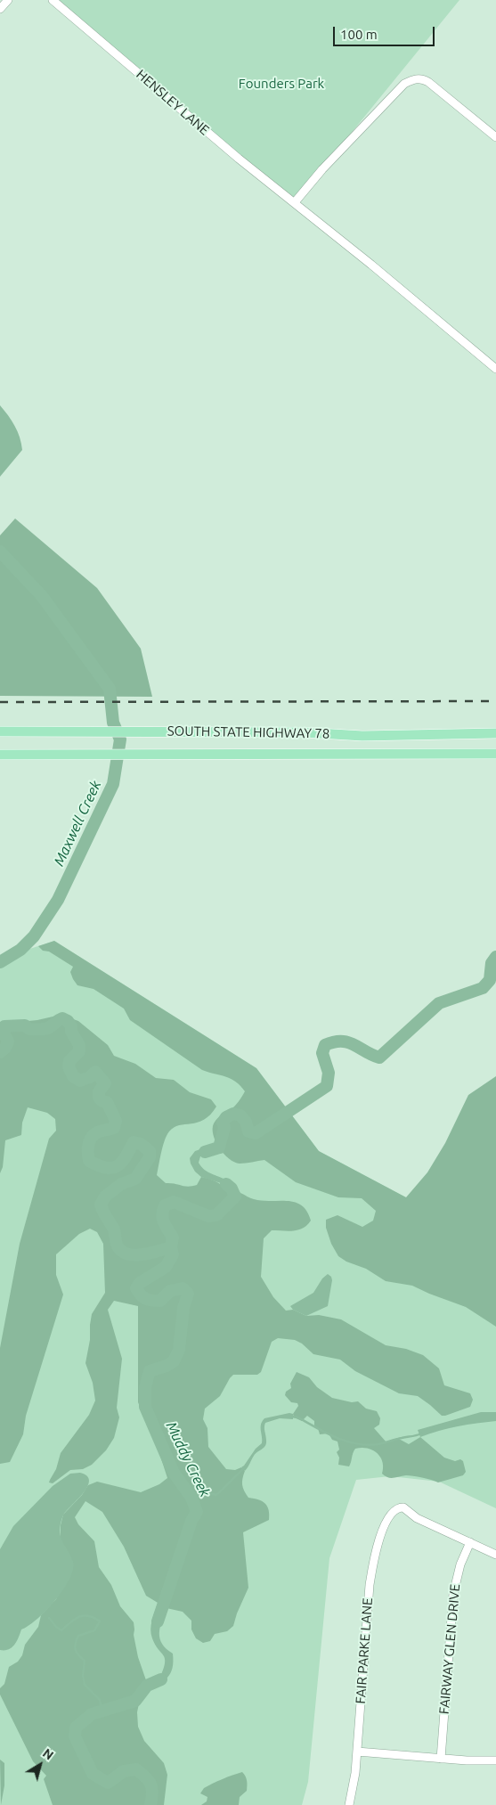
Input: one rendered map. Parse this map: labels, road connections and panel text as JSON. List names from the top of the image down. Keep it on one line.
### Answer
{"streets":{"main road":["SOUTH STATE HIGHWAY 78"],"street":["HENSLEY LANE","FAIRWAY GLEN DRIVE","FAIR PARKE LANE"]},"crossings":[["FAIRWAY GLEN DRIVE","FAIR PARKE LANE"]],"water":["Maxwell Creek","Muddy Creek"],"parks":["Founders Park"],"scale_bar":"100 m","north":"top right"}
